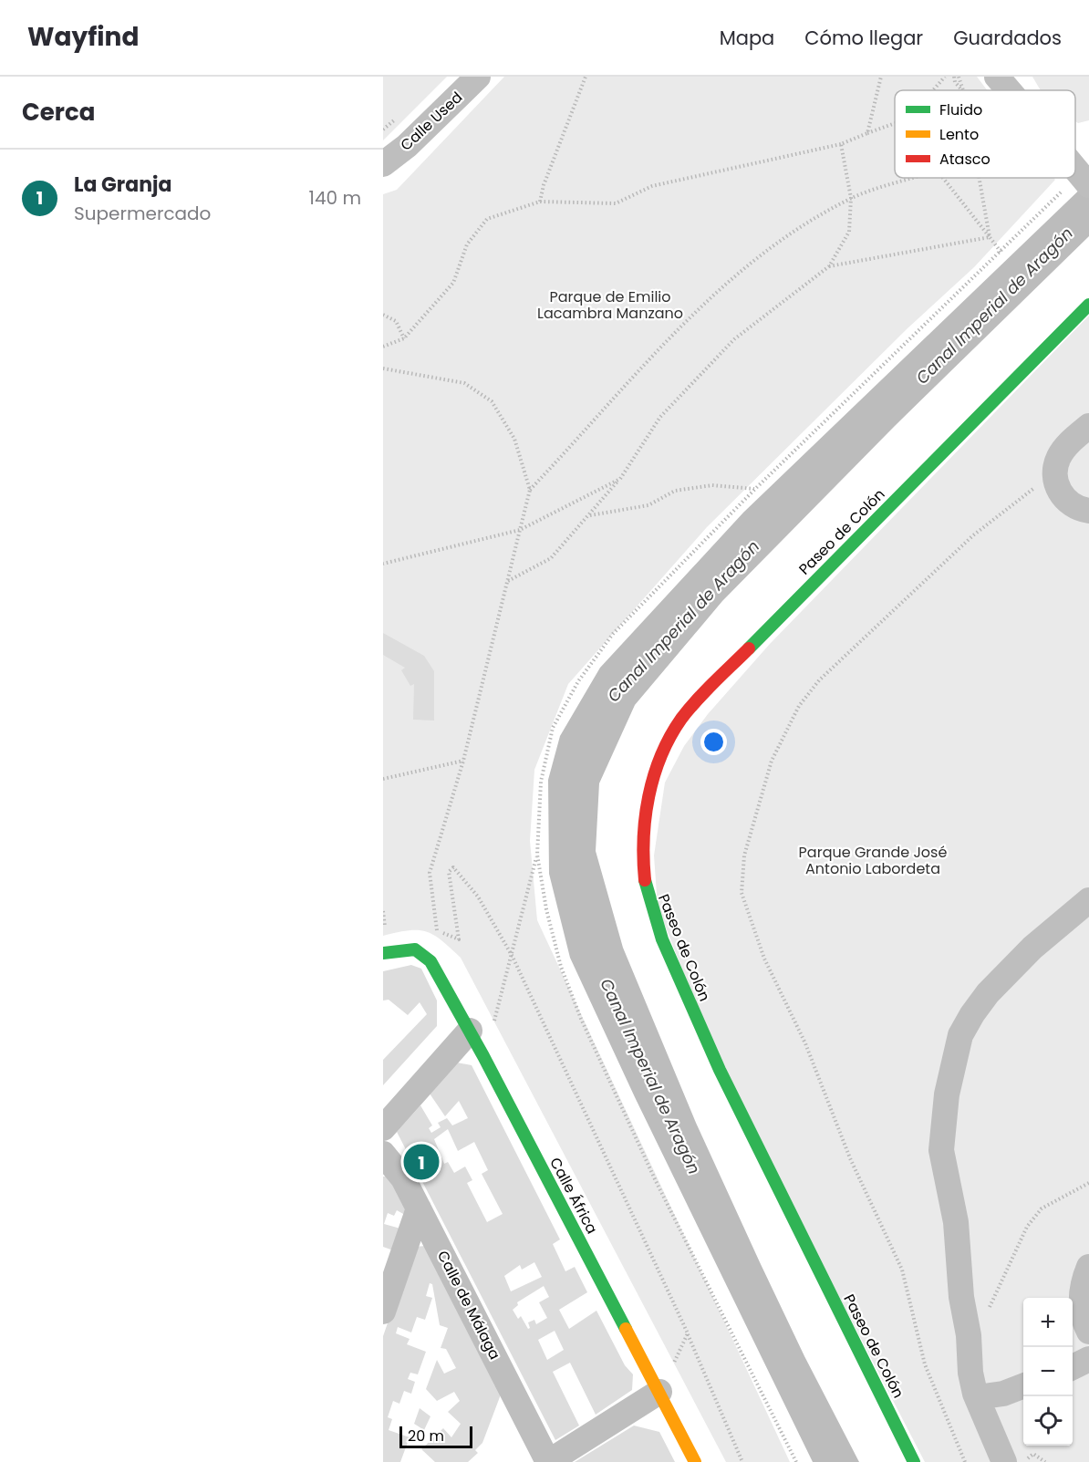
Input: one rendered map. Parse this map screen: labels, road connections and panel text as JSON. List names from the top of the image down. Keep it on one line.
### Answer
{"streets":{"street":["Calle Used","Paseo de Colón","Calle África","Calle de Málaga"]},"water":["Canal Imperial de Aragón"],"parks":["Parque de Emilio Lacambra Manzano","Parque Grande José Antonio Labordeta"],"legend":["Fluido","Lento","Atasco"],"scale_bar":"20 m","page":{"header":"Wayfind","nav":["Mapa","Cómo llegar","Guardados"],"heading":"Cerca","list":[{"mark":"1","name":"La Granja","note":"Supermercado","value":"140 m"}],"pins":"1","map_buttons":["+","−"],"scale":"20 m"}}
